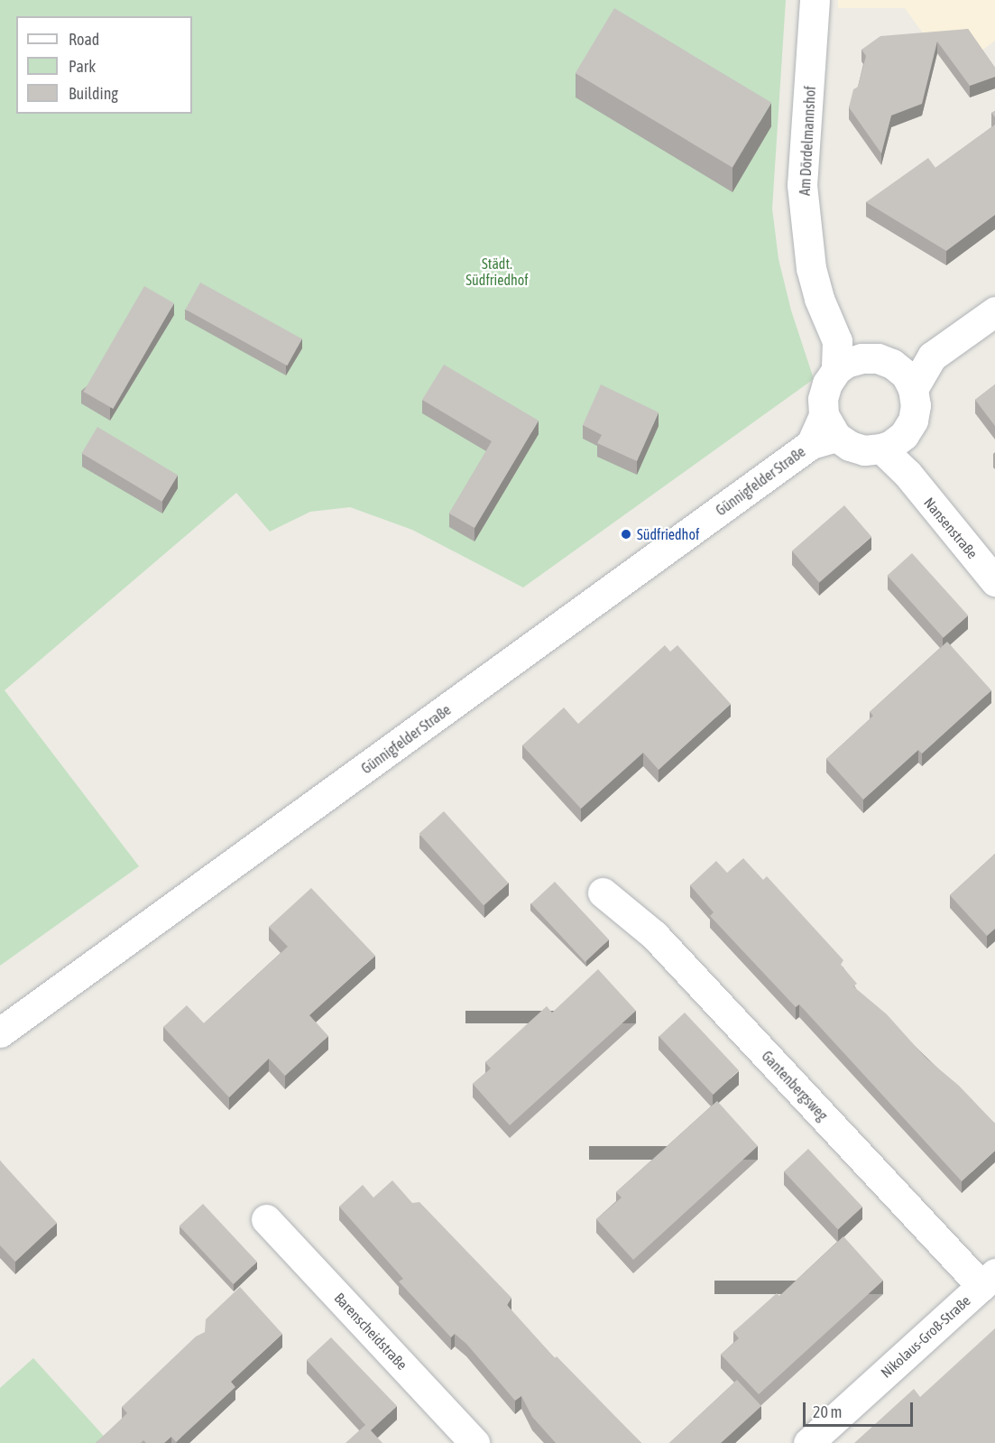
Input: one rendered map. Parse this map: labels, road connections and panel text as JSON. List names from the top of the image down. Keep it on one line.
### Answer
{"streets":{"street":["Am Dördelmannshof","Günnigfelder Straße","Nansenstraße","Gantenbergsweg","Barenscheidstraße","Nikolaus-Groß-Straße"]},"crossings":[["Am Dördelmannshof","Günnigfelder Straße"],["Am Dördelmannshof","Nansenstraße"],["Günnigfelder Straße","Nansenstraße"],["Gantenbergsweg","Nikolaus-Groß-Straße"]],"parks":["Städt. Südfriedhof"],"places":["Südfriedhof"],"legend":["Road","Park","Building"],"scale_bar":"20 m"}
